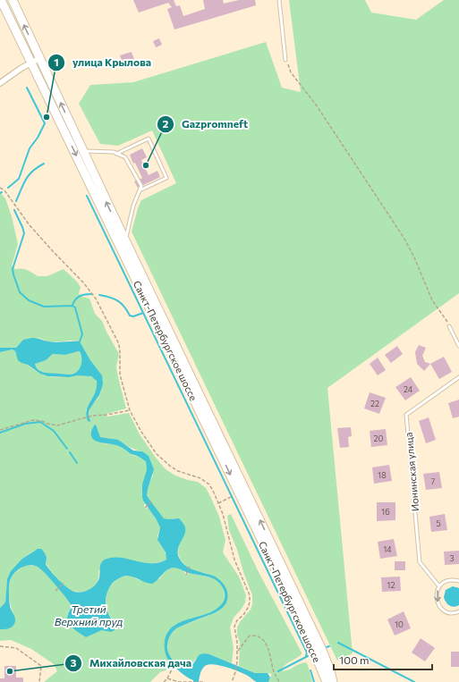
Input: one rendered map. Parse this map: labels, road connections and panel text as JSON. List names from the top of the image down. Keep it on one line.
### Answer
{"streets":{"main road":["Санкт-Петербургское шоссе"],"lane":["Ионинская улица"]},"water":["Третий Верхний пруд"],"places":["улица Крылова","Gazpromneft","Михайловская дача"],"house_numbers":["24","22","20","18","7","16","5","14","3","12","10"],"scale_bar":"100 m"}
